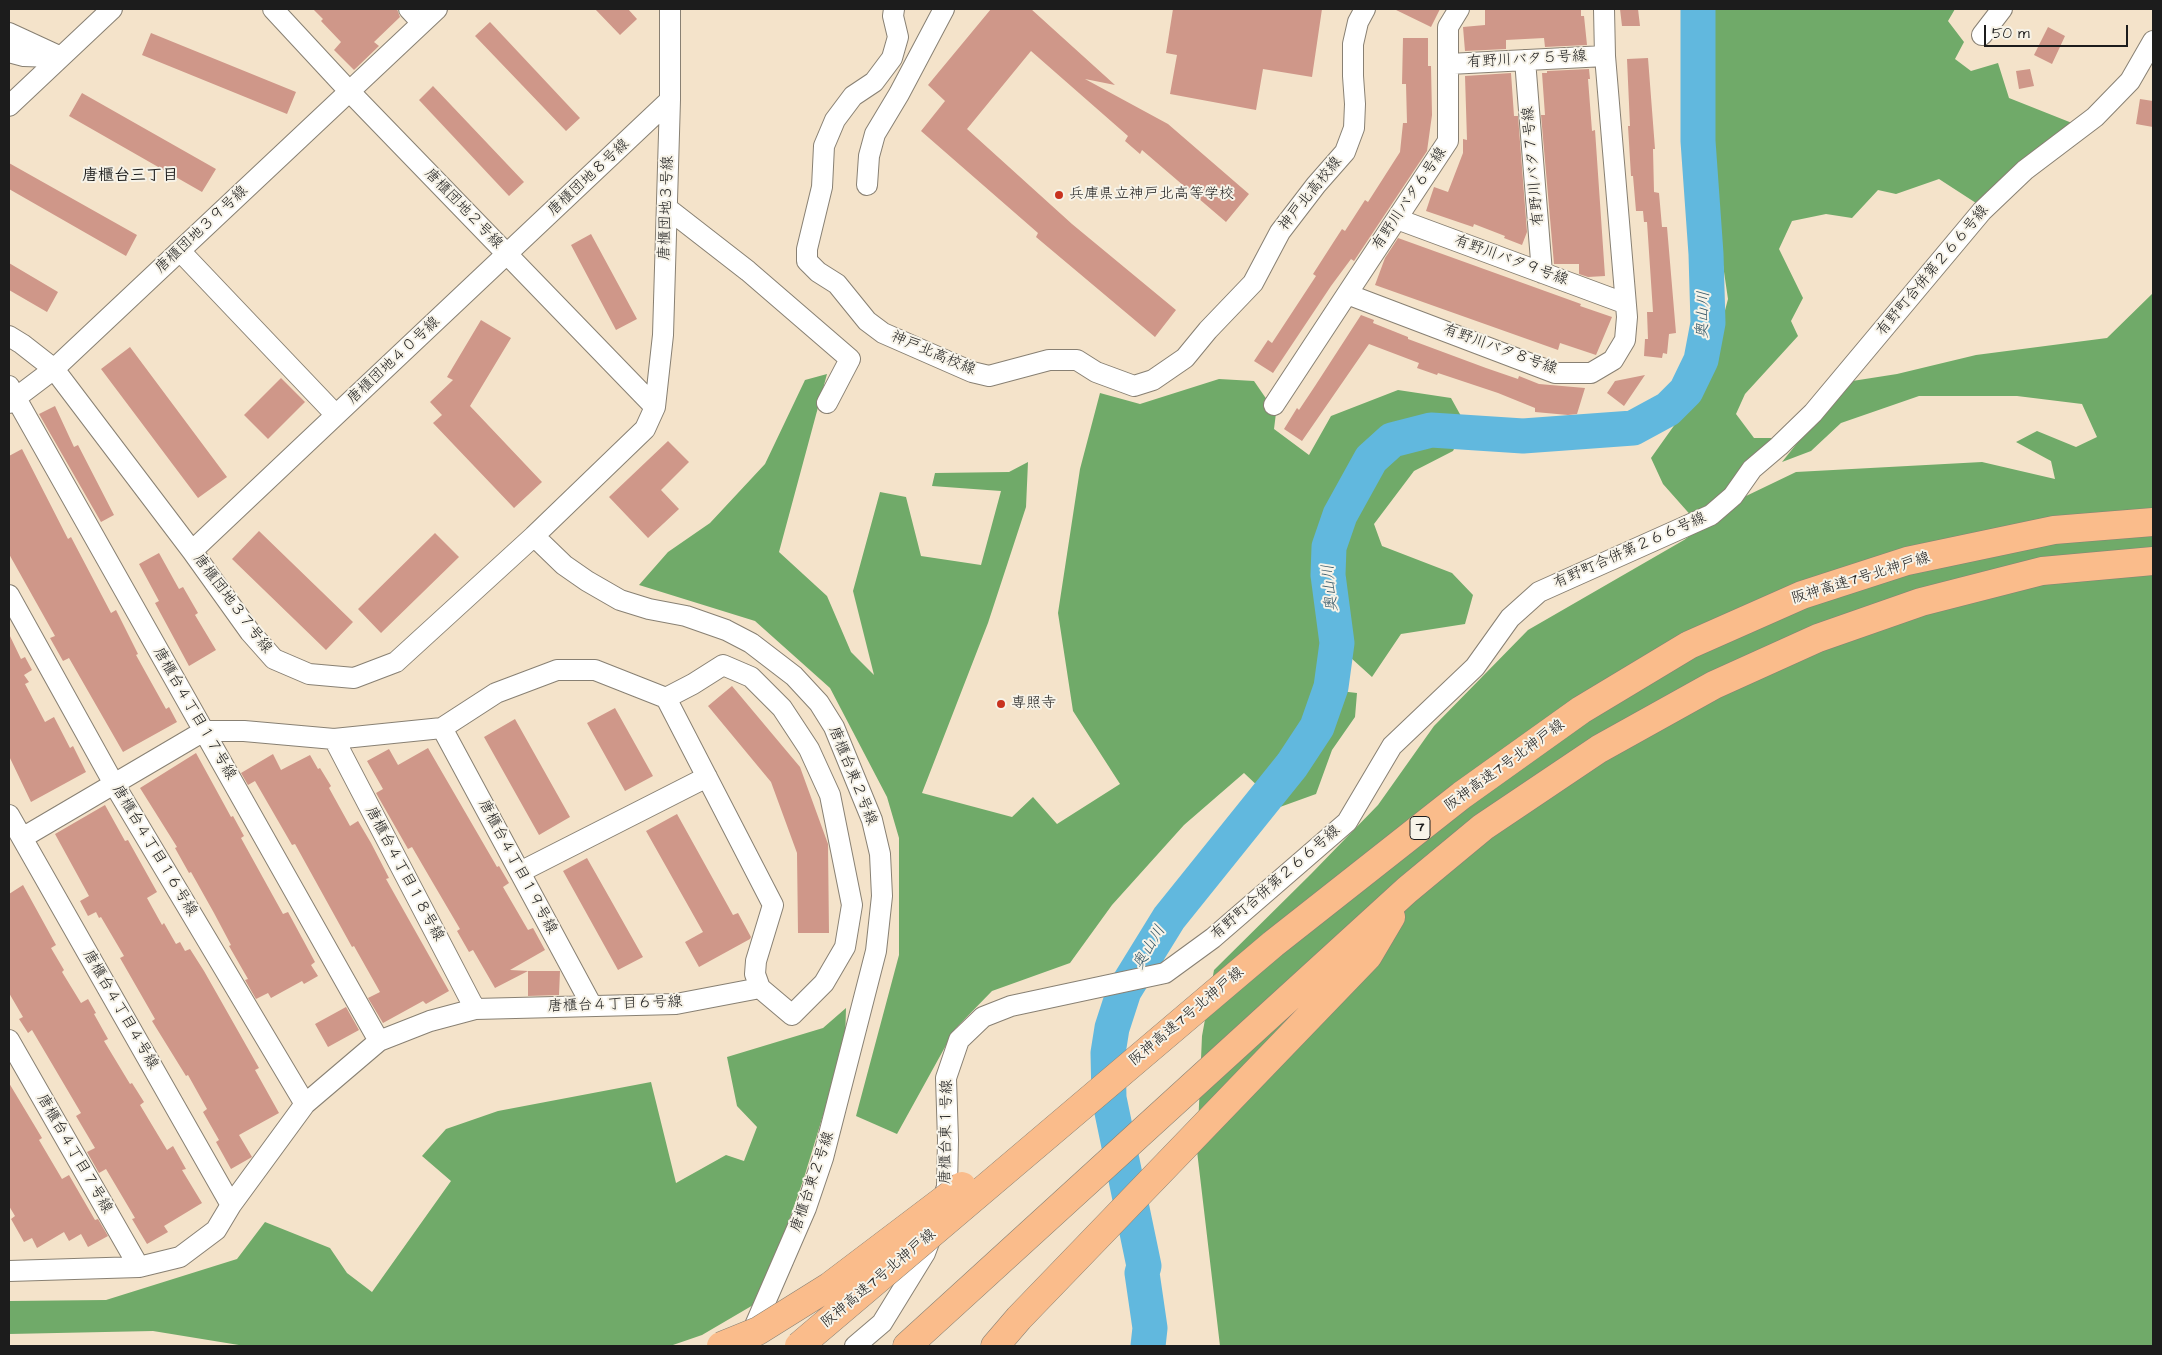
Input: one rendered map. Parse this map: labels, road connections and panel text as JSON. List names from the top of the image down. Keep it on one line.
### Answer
{"streets":{"highway":["阪神高速7号北神戸線","7"],"street":["有野川バタ５号線","有野川バタ７号線","唐櫃団地８号線","神戸北高校線","有野川バタ６号線","唐櫃団地３号線","唐櫃団地２号線","唐櫃団地３９号線","有野川バタ９号線","有野町合併第２６６号線","有野川バタ８号線","唐櫃団地４０号線","唐櫃団地３７号線","唐櫃台４丁目１７号線","唐櫃台東２号線","唐櫃台４丁目１６号線","唐櫃台４丁目１９号線","唐櫃台４丁目１８号線","唐櫃台４丁目６号線","唐櫃台４丁目４号線","唐櫃台東１号線","唐櫃台４丁目７号線"]},"crossings":[["有野川バタ５号線","有野川バタ７号線"],["有野川バタ５号線","有野川バタ６号線"],["有野川バタ５号線","有野川バタ８号線"],["有野川バタ７号線","有野川バタ９号線"],["唐櫃団地８号線","唐櫃団地３号線"],["唐櫃団地８号線","唐櫃団地２号線"],["唐櫃団地８号線","唐櫃団地４０号線"],["有野川バタ６号線","有野川バタ９号線"],["有野川バタ６号線","有野川バタ８号線"],["唐櫃団地３号線","唐櫃団地２号線"],["唐櫃団地３号線","唐櫃団地３７号線"],["唐櫃団地２号線","唐櫃団地３９号線"],["唐櫃団地２号線","唐櫃団地４０号線"],["唐櫃団地２号線","唐櫃団地３７号線"],["唐櫃団地３９号線","唐櫃団地４０号線"],["唐櫃団地３９号線","唐櫃団地３７号線"],["唐櫃団地３９号線","唐櫃台４丁目１７号線"],["有野川バタ９号線","有野川バタ８号線"],["有野町合併第２６６号線","唐櫃台東１号線"],["唐櫃団地３７号線","唐櫃台東２号線"],["唐櫃台４丁目１７号線","唐櫃台４丁目６号線"],["唐櫃台４丁目１６号線","唐櫃台４丁目６号線"],["唐櫃台４丁目１９号線","唐櫃台４丁目６号線"],["唐櫃台４丁目１８号線","唐櫃台４丁目６号線"],["唐櫃台４丁目６号線","唐櫃台４丁目４号線"],["唐櫃台４丁目６号線","唐櫃台４丁目７号線"]],"districts":["唐櫃台三丁目"],"water":["奥山川"],"places":["兵庫県立神戸北高等学校","専照寺"],"scale_bar":"50 m"}
